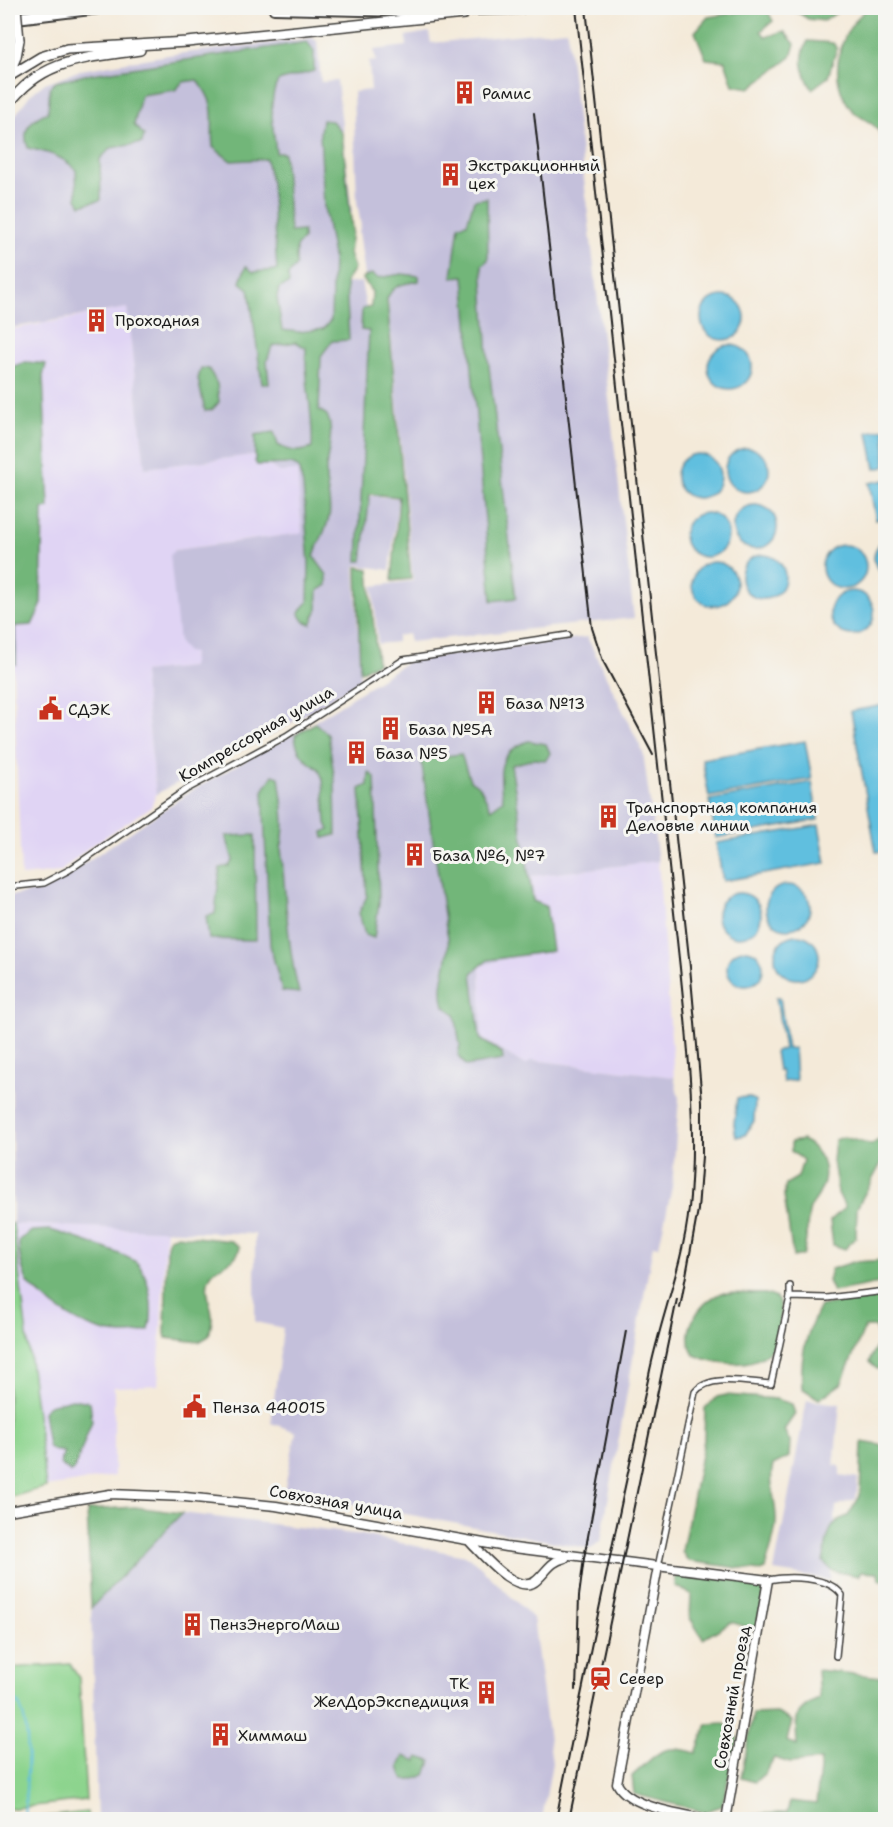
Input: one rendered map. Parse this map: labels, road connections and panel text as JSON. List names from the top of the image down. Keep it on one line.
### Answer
{"streets":{"main road":["Совхозная улица","Совхозный проезд"],"street":["Компрессорная улица"]},"crossings":[["Совхозная улица","Совхозный проезд"]],"places":{"building":["Рамис","Экстракционный цех","Проходная","База №13","База №5А","База №5","Транспортная компания Деловые линии","База №6, №7","ПензЭнергоМаш","ТК ЖелДорЭкспедиция","Химмаш"],"public building":["СДЭК","Пенза 440015"],"station":["Север"]}}
